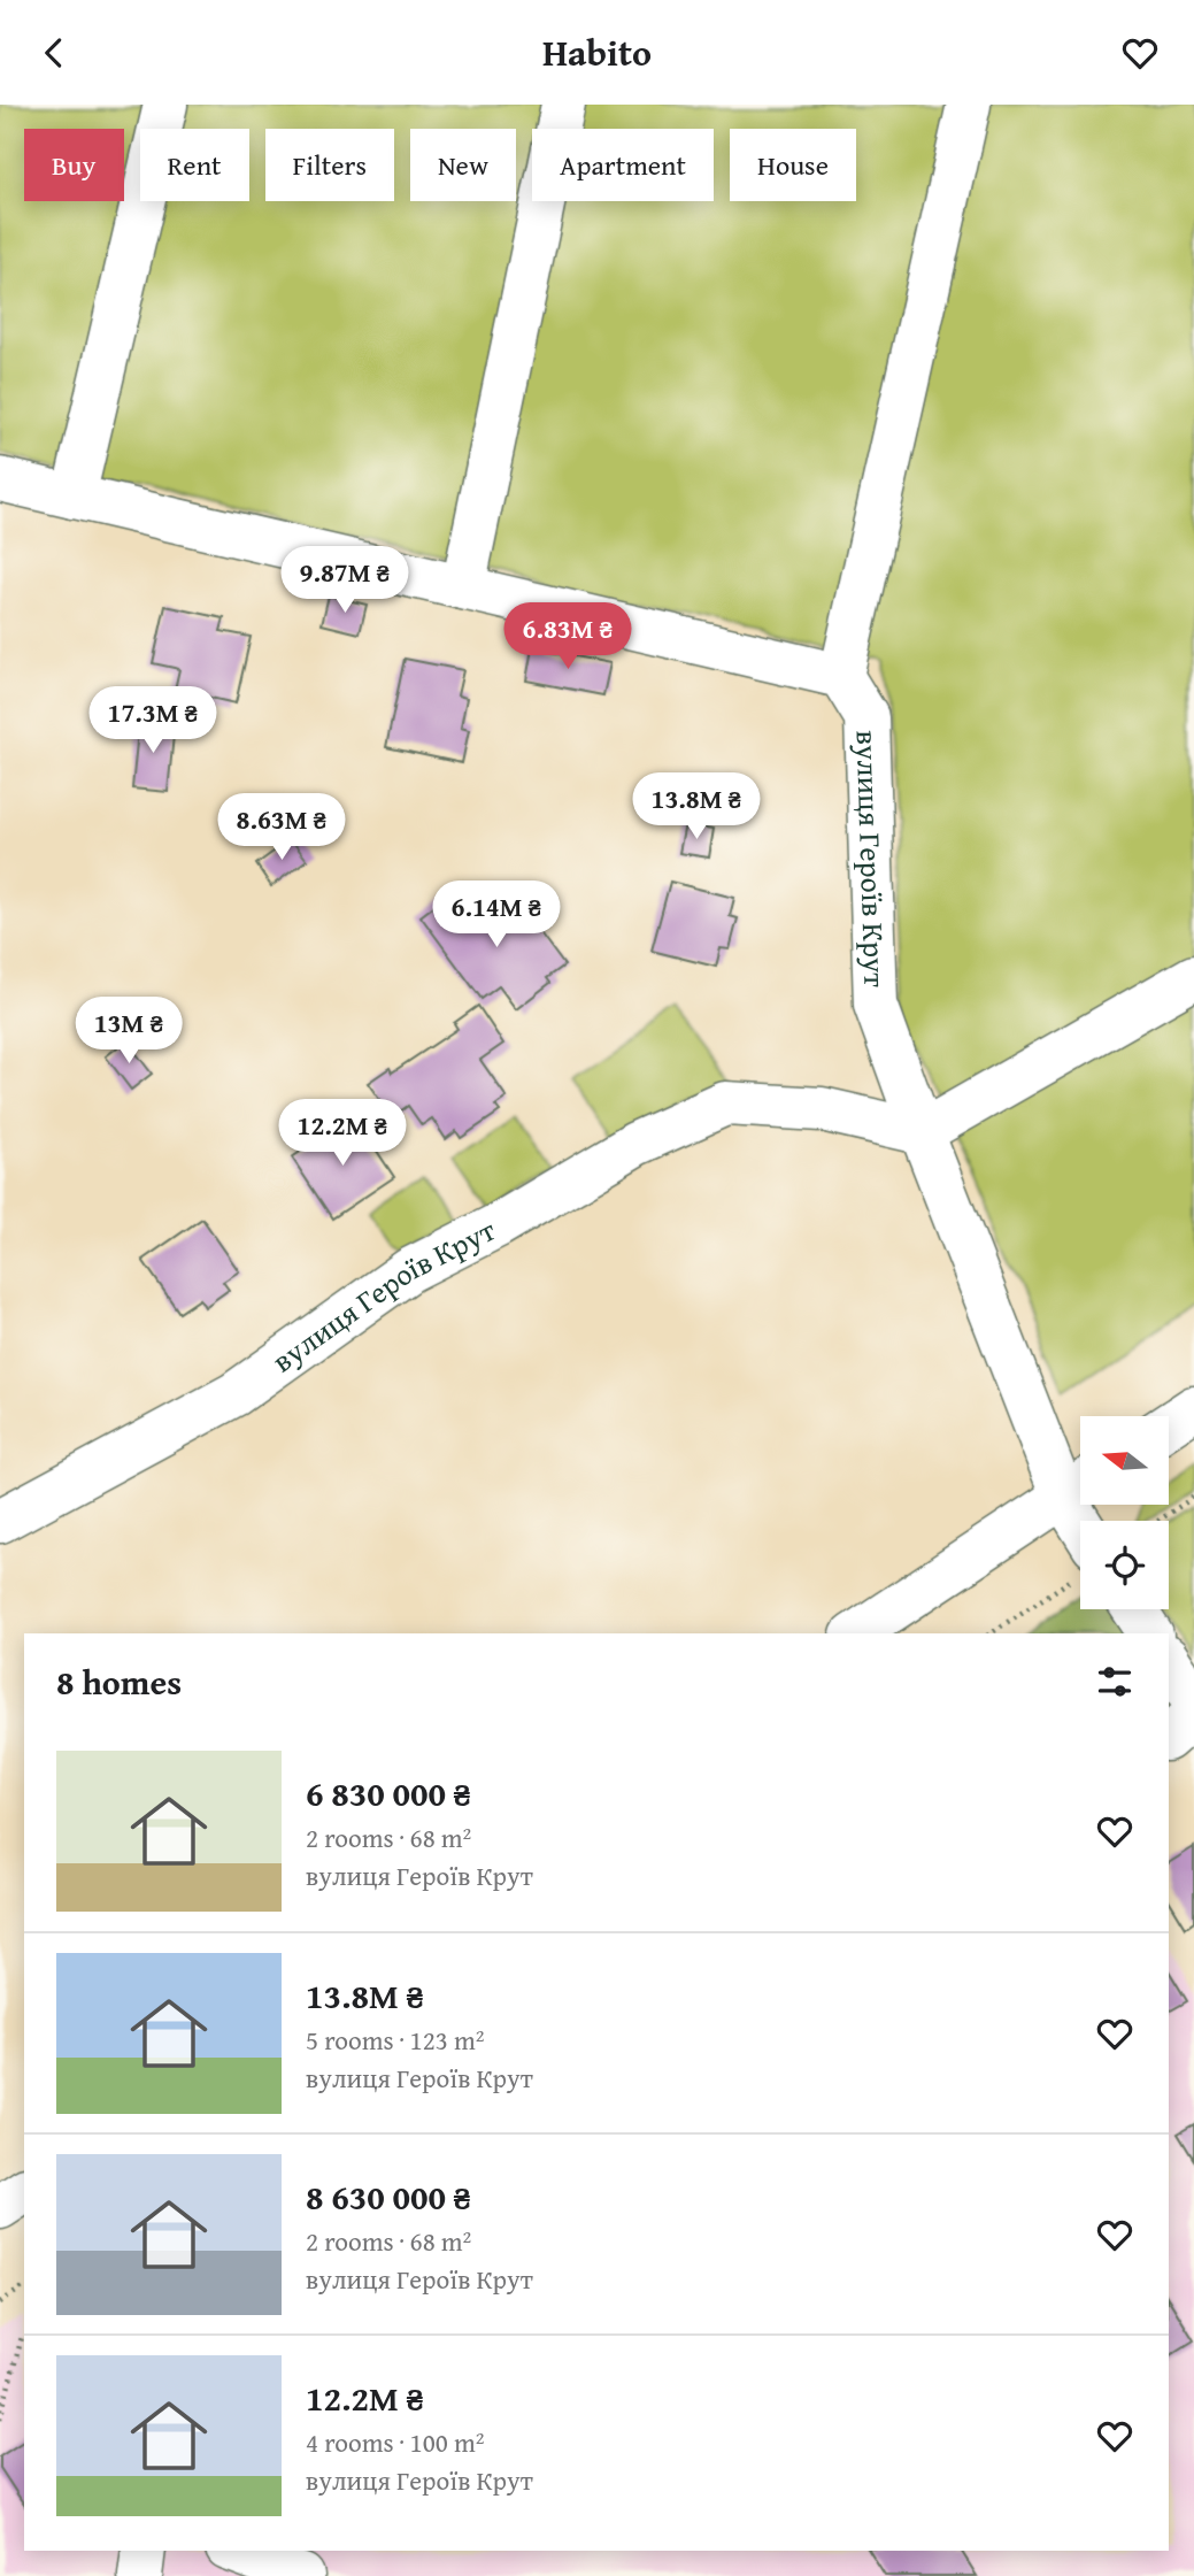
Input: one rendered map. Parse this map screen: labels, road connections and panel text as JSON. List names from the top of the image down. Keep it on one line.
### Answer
{"streets":{"street":["вулиця Героїв Крут"]},"north":"left","page":{"header":"Habito","chip":["Buy","Rent","Filters","New","Apartment","House"],"price":["9.87M ₴","6.83M ₴","17.3M ₴","13.8M ₴","8.63M ₴","6.14M ₴","13M ₴","12.2M ₴"],"heading":"8 homes","list":[{"name":"6 830 000 ₴","note":"2 rooms · 68 m² · вулиця Героїв Крут"},{"name":"13.8M ₴","note":"5 rooms · 123 m² · вулиця Героїв Крут"},{"name":"8 630 000 ₴","note":"2 rooms · 68 m² · вулиця Героїв Крут"},{"name":"12.2M ₴","note":"4 rooms · 100 m² · вулиця Героїв Крут"}]}}
